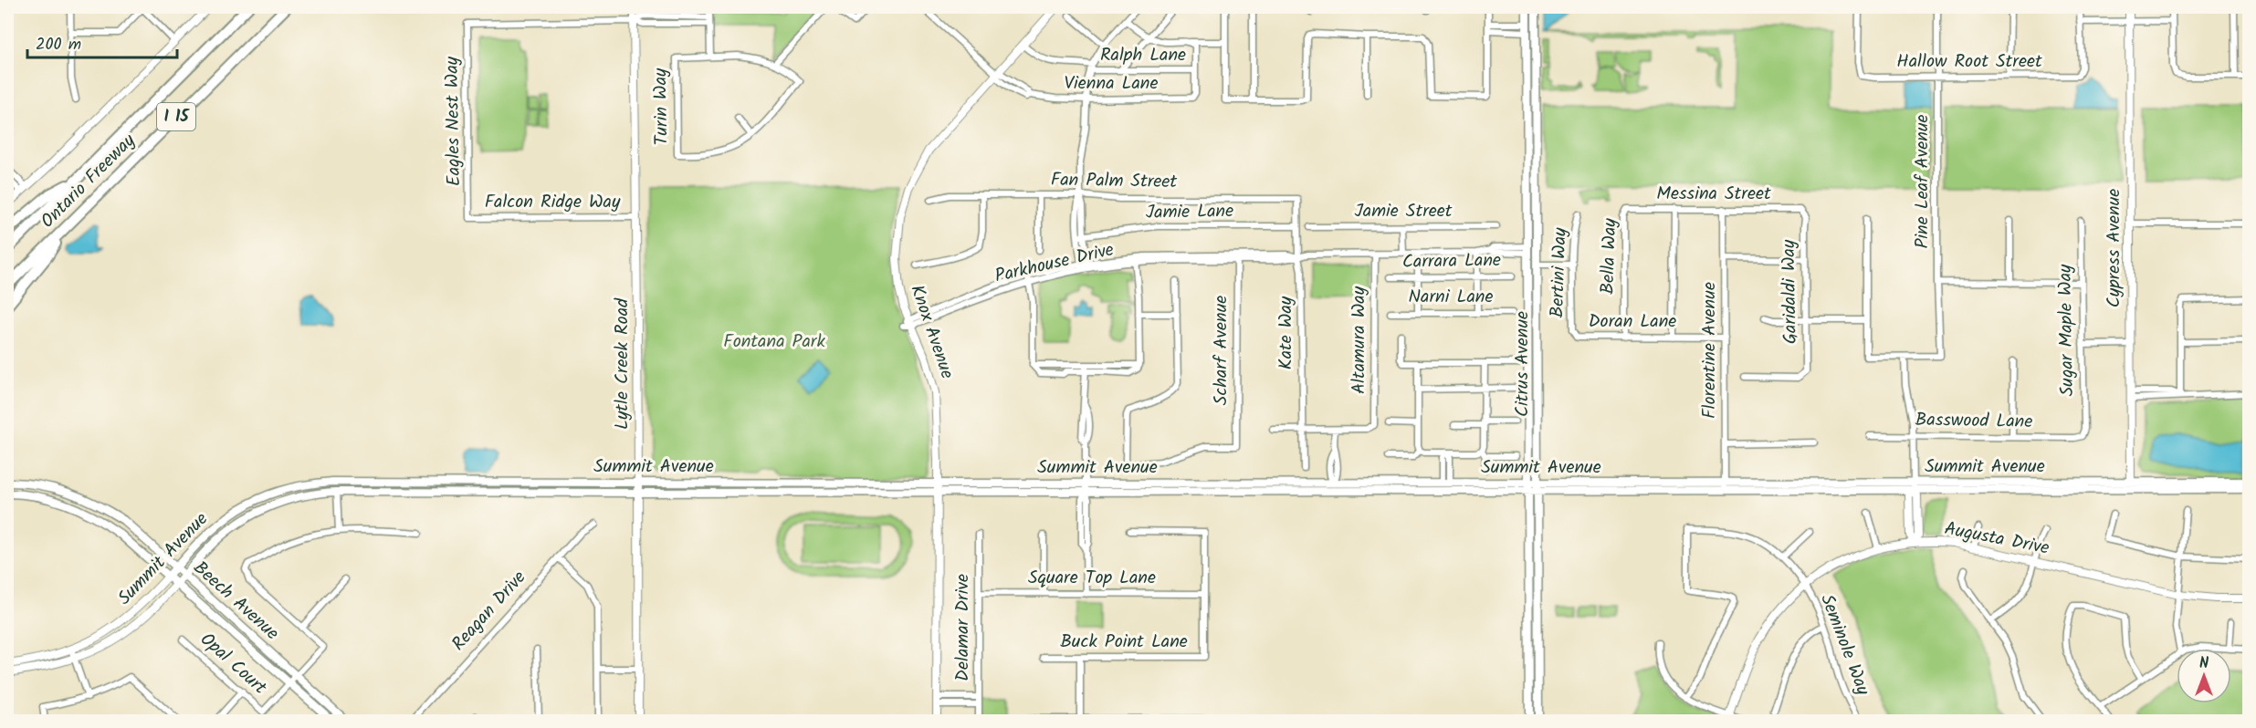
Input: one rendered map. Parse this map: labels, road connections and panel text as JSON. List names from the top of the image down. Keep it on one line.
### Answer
{"streets":{"highway":["I 15","Ontario Freeway"],"main road":["Citrus Avenue","Summit Avenue","Beech Avenue"],"street":["Ralph Lane","Hallow Root Street","Vienna Lane","Turin Way","Eagles Nest Way","Fan Palm Street","Pine Leaf Avenue","Messina Street","Falcon Ridge Way","Jamie Street","Jamie Lane","Cypress Avenue","Bella Way","Carrara Lane","Parkhouse Drive","Bertini Way","Garidaldi Way","Narni Lane","Doran Lane","Sugar Maple Way","Knox Avenue","Kate Way","Altamura Way","Scharf Avenue","Florentine Avenue","Lytle Creek Road","Basswood Lane","Augusta Drive","Square Top Lane","Reagan Drive","Delamar Drive","Buck Point Lane","Seminole Way","Opal Court"]},"crossings":[["Ralph Lane","Vienna Lane"],["Ralph Lane","Knox Avenue"],["Hallow Root Street","Pine Leaf Avenue"],["Vienna Lane","Knox Avenue"],["Eagles Nest Way","Falcon Ridge Way"],["Eagles Nest Way","Lytle Creek Road"],["Fan Palm Street","Kate Way"],["Messina Street","Bella Way"],["Messina Street","Garidaldi Way"],["Messina Street","Florentine Avenue"],["Falcon Ridge Way","Lytle Creek Road"],["Jamie Lane","Kate Way"],["Cypress Avenue","Summit Avenue"],["Bella Way","Doran Lane"],["Parkhouse Drive","Knox Avenue"],["Parkhouse Drive","Kate Way"],["Parkhouse Drive","Altamura Way"],["Parkhouse Drive","Scharf Avenue"],["Parkhouse Drive","Citrus Avenue"],["Bertini Way","Doran Lane"],["Doran Lane","Florentine Avenue"],["Sugar Maple Way","Basswood Lane"],["Knox Avenue","Summit Avenue"],["Florentine Avenue","Summit Avenue"],["Lytle Creek Road","Summit Avenue"],["Citrus Avenue","Summit Avenue"],["Summit Avenue","Beech Avenue"],["Augusta Drive","Seminole Way"],["Square Top Lane","Delamar Drive"],["Square Top Lane","Buck Point Lane"],["Beech Avenue","Opal Court"]],"parks":["Fontana Park"],"scale_bar":"200 m","north":"top"}
